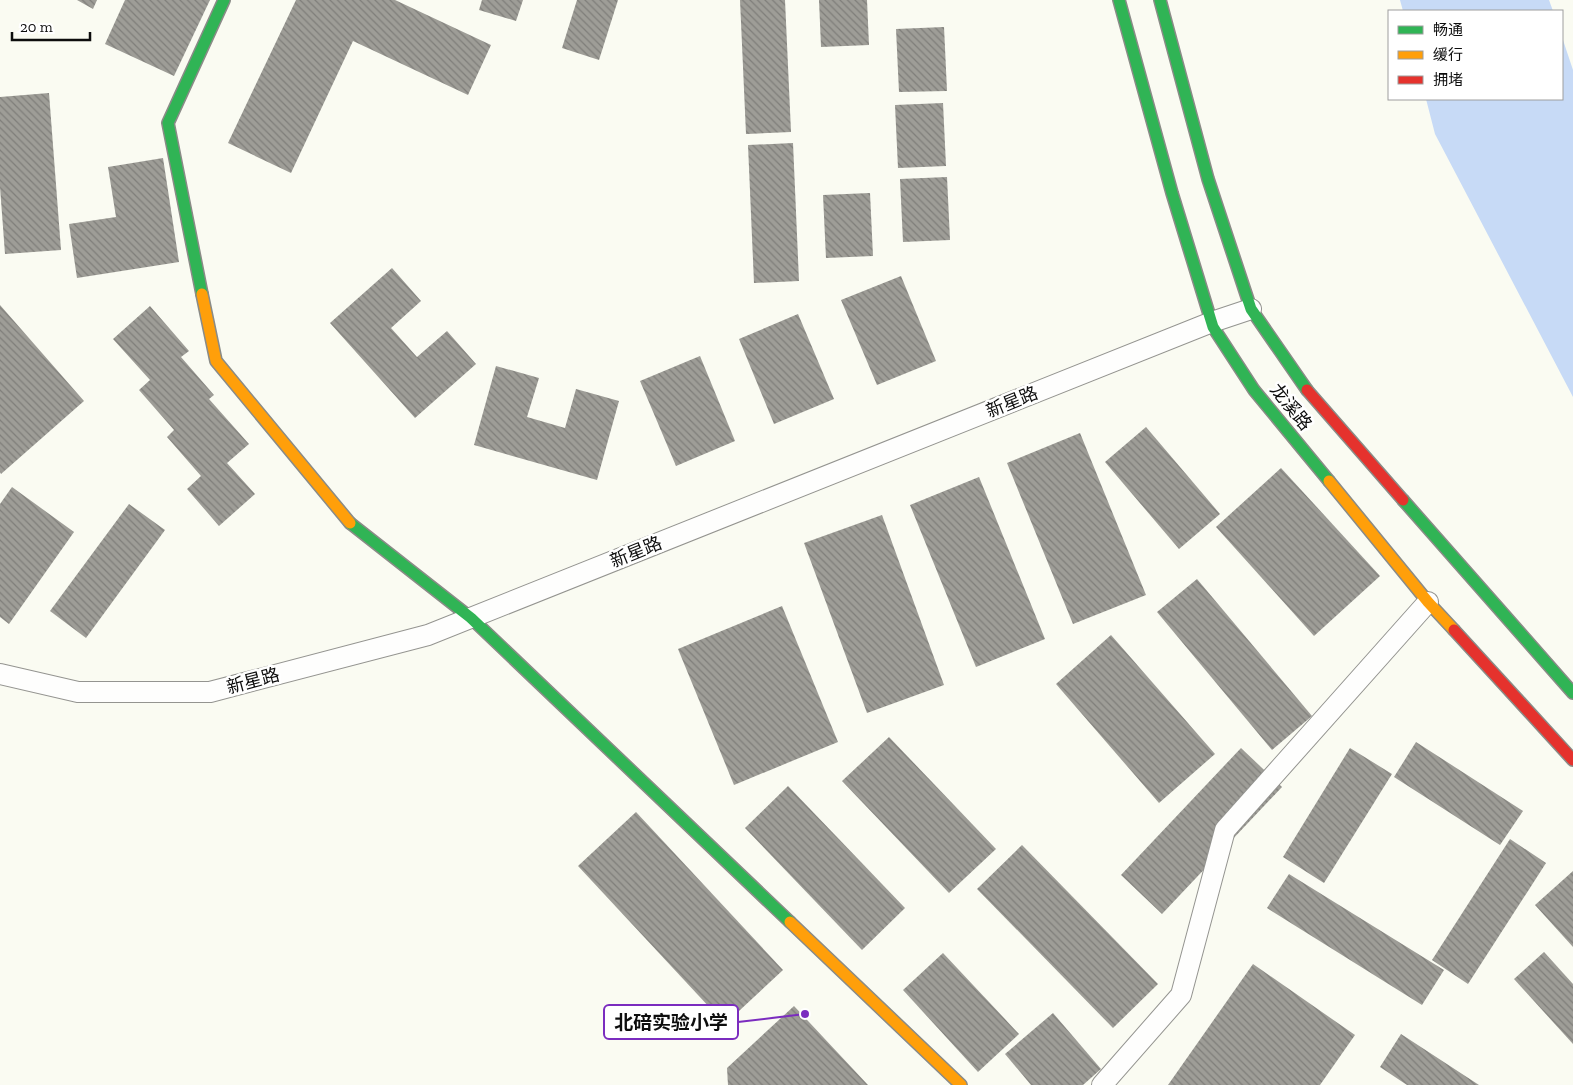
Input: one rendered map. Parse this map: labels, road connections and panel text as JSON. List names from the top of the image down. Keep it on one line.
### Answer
{"streets":{"main road":["龙溪路"],"street":["新星路"]},"crossings":[["新星路","龙溪路"]],"places":["北碚实验小学"],"legend":["畅通","缓行","拥堵"],"scale_bar":"20 m"}
